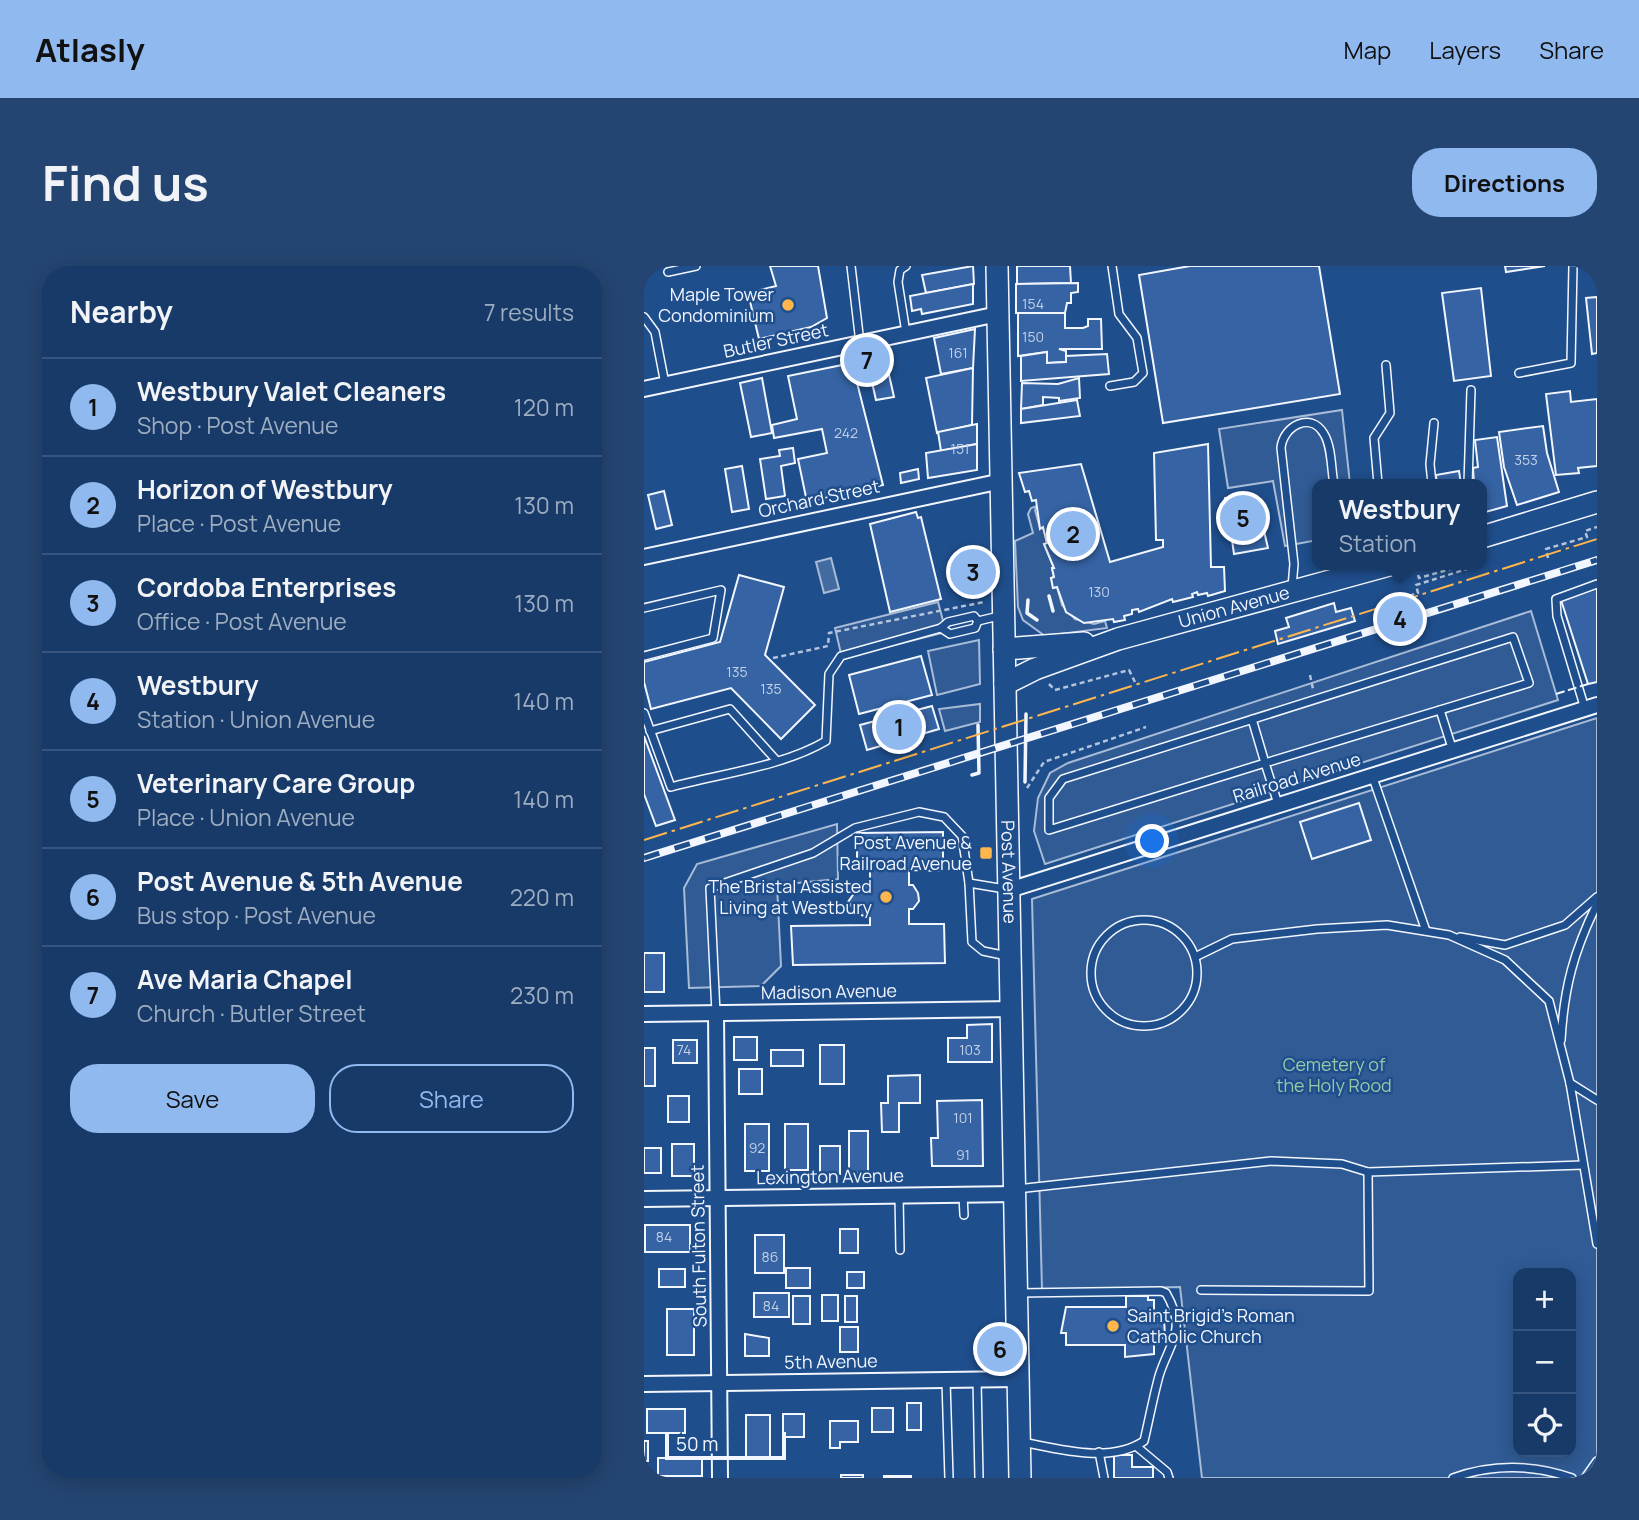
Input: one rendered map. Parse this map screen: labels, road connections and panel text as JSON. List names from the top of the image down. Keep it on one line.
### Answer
{"streets":{"main road":["Union Avenue","Post Avenue"],"street":["Butler Street","Orchard Street","Railroad Avenue","Madison Avenue","Lexington Avenue","South Fulton Street","5th Avenue"]},"crossings":[["Butler Street","Post Avenue"],["Orchard Street","Post Avenue"],["Union Avenue","Post Avenue"],["Railroad Avenue","Post Avenue"],["Post Avenue","Madison Avenue"],["Post Avenue","Lexington Avenue"],["Post Avenue","5th Avenue"],["Madison Avenue","South Fulton Street"],["Lexington Avenue","South Fulton Street"],["South Fulton Street","5th Avenue"]],"parks":["Cemetery of the Holy Rood"],"places":{"other":["Maple Tower Condominium","The Bristal Assisted Living at Westbury","Saint Brigid's Roman Catholic Church"],"transit":["Post Avenue & Railroad Avenue"]},"house_numbers":["154","150","161","242","151","353","130","135","135","74","103","101","92","91","84","86","84"],"scale_bar":"50 m","page":{"header":"Atlasly","nav":["Map","Layers","Share"],"buttons":["Directions",["Save","Share"]],"title":"Find us","heading":["Nearby","7 results"],"pins":["7","5","2","3","4","1","6"],"list":[{"mark":"1","name":"Westbury Valet Cleaners","note":"Shop · Post Avenue","value":"120 m"},{"mark":"2","name":"Horizon of Westbury","note":"Place · Post Avenue","value":"130 m"},{"mark":"3","name":"Cordoba Enterprises","note":"Office · Post Avenue","value":"130 m"},{"mark":"4","name":"Westbury","note":"Station · Union Avenue","value":"140 m"},{"mark":"5","name":"Veterinary Care Group","note":"Place · Union Avenue","value":"140 m"},{"mark":"6","name":"Post Avenue & 5th Avenue","note":"Bus stop · Post Avenue","value":"220 m"},{"mark":"7","name":"Ave Maria Chapel","note":"Church · Butler Street","value":"230 m"}],"popup":["Westbury","Station"],"map_buttons":["+","−"],"scale":"50 m"}}
